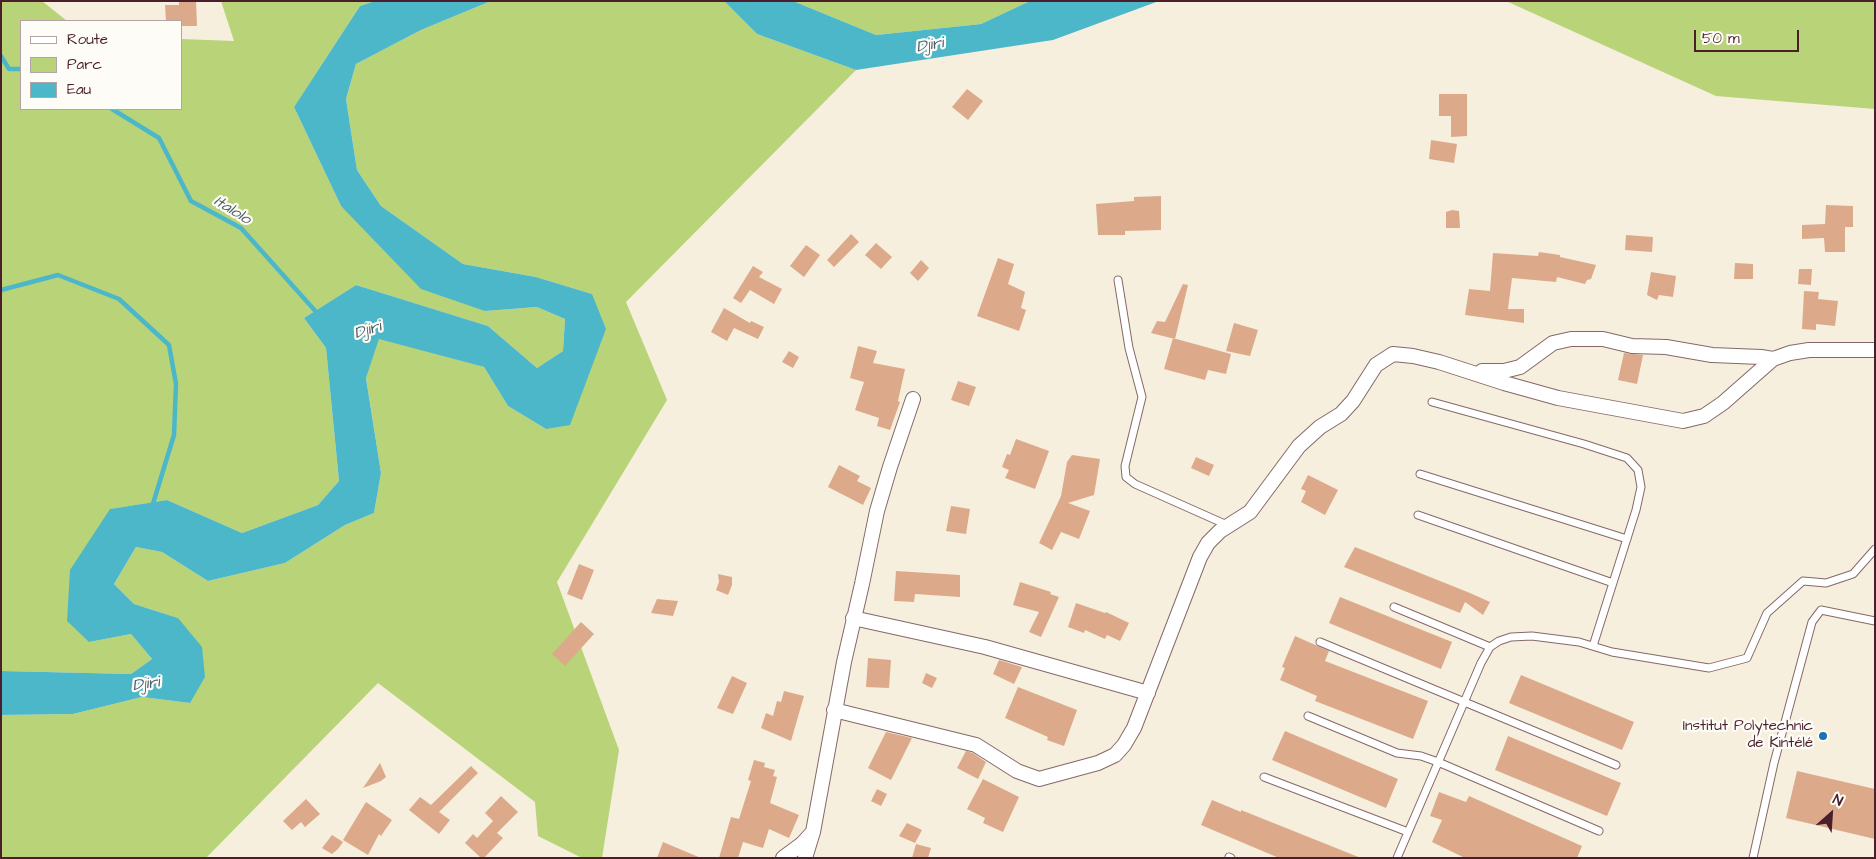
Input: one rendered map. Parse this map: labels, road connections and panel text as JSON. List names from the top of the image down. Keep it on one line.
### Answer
{"water":["Djiri","Italolo"],"places":["Institut Polytechnic de Kintélé"],"legend":["Route","Parc","Eau"],"scale_bar":"50 m","north":"top right"}
